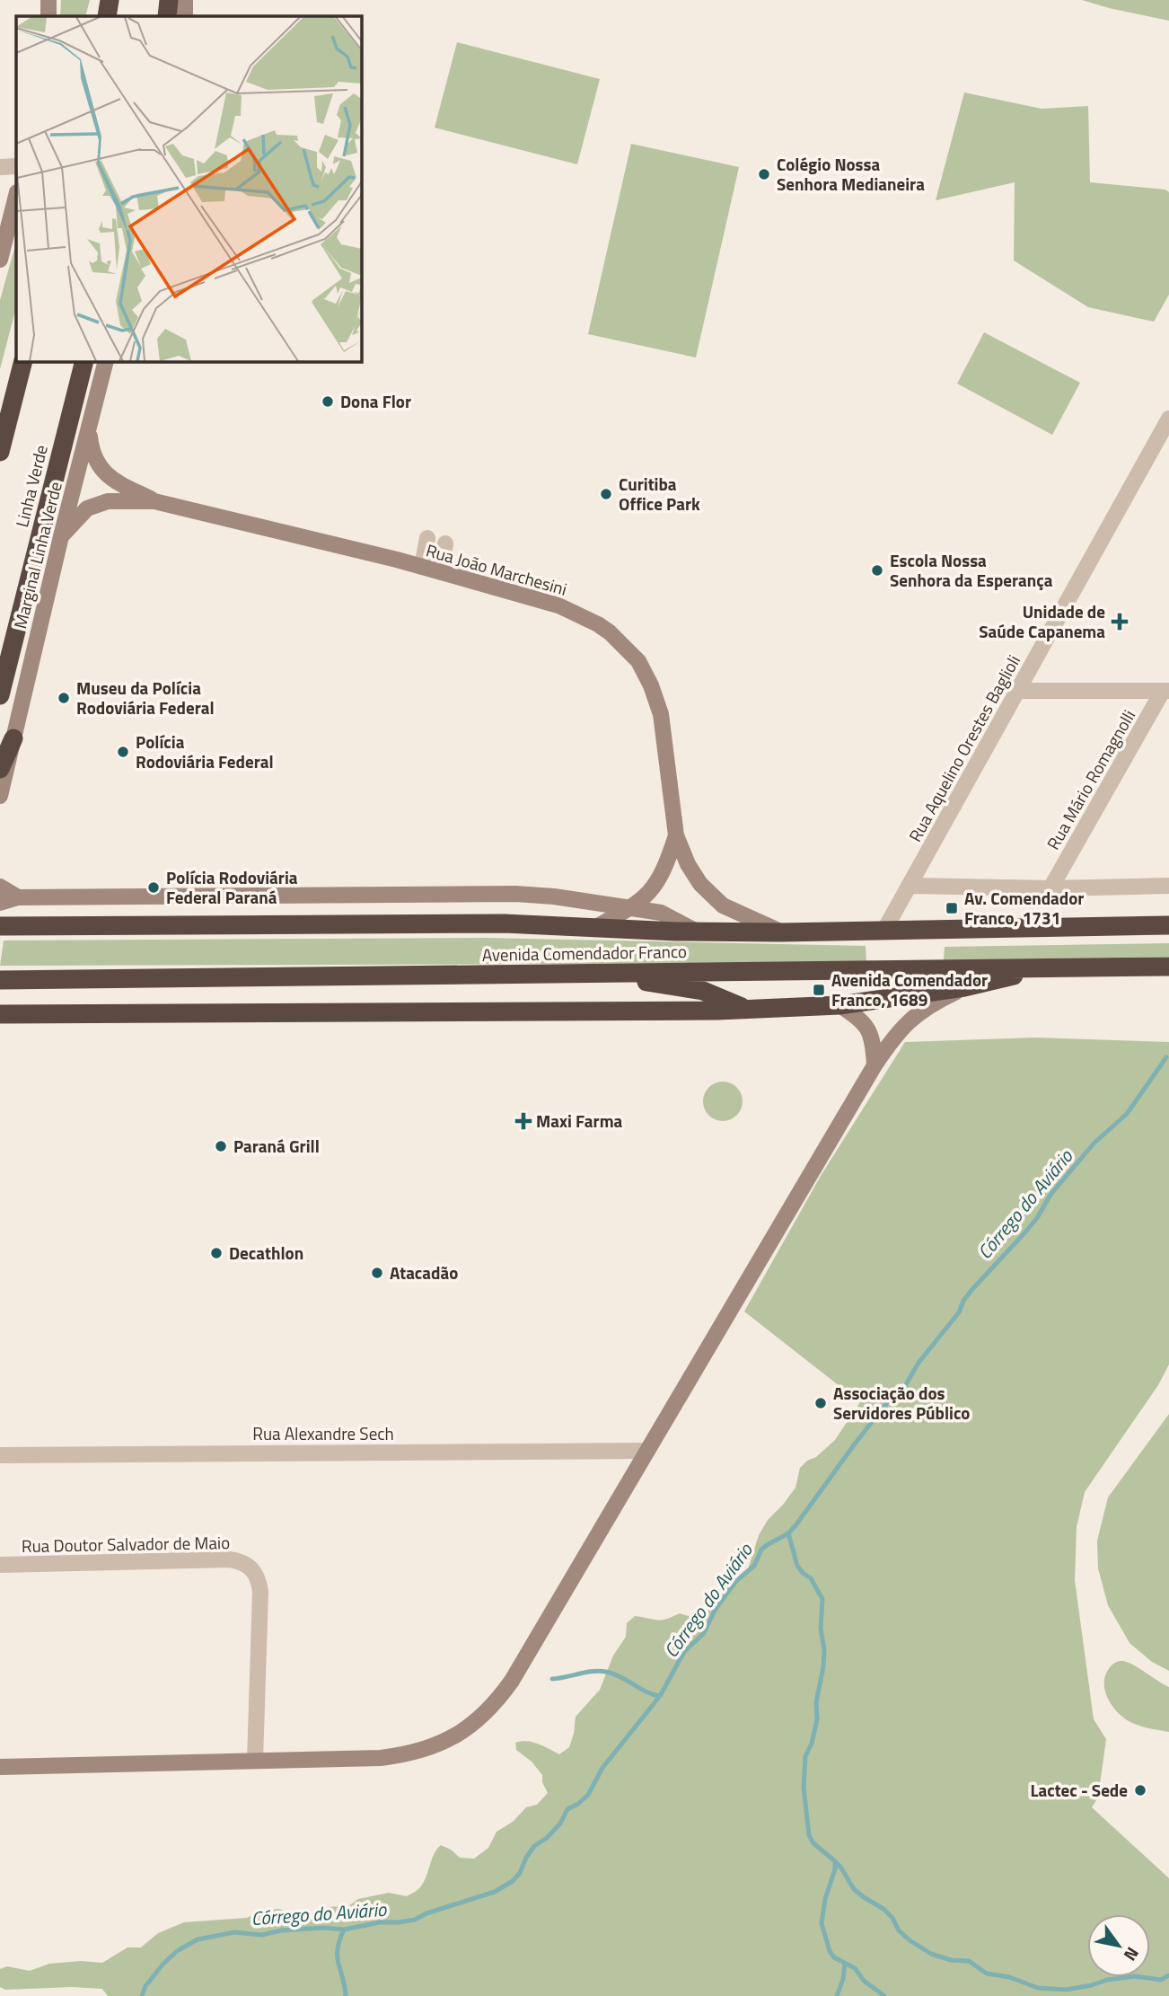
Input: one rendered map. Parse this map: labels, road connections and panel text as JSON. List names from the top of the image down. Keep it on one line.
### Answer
{"streets":{"highway":["Linha Verde","Avenida Comendador Franco"],"street":["Marginal Linha Verde","Rua João Marchesini","Rua Aquelino Orestes Baglioli","Rua Mário Romagnolli","Rua Alexandre Sech","Rua Doutor Salvador de Maio"]},"crossings":[["Marginal Linha Verde","Rua João Marchesini"],["Rua João Marchesini","Avenida Comendador Franco"],["Rua Aquelino Orestes Baglioli","Avenida Comendador Franco"]],"water":["Córrego do Aviário"],"places":{"other":["Colégio Nossa Senhora Medianeira","Dona Flor","Curitiba Office Park","Escola Nossa Senhora da Esperança","Museu da Polícia Rodoviária Federal","Polícia Rodoviária Federal","Polícia Rodoviária Federal Paraná","Paraná Grill","Decathlon","Atacadão","Associação dos Servidores Público","Lactec - Sede"],"health":["Unidade de Saúde Capanema","Maxi Farma"],"transit":["Av. Comendador Franco, 1731","Avenida Comendador Franco, 1689"]},"north":"bottom right"}
